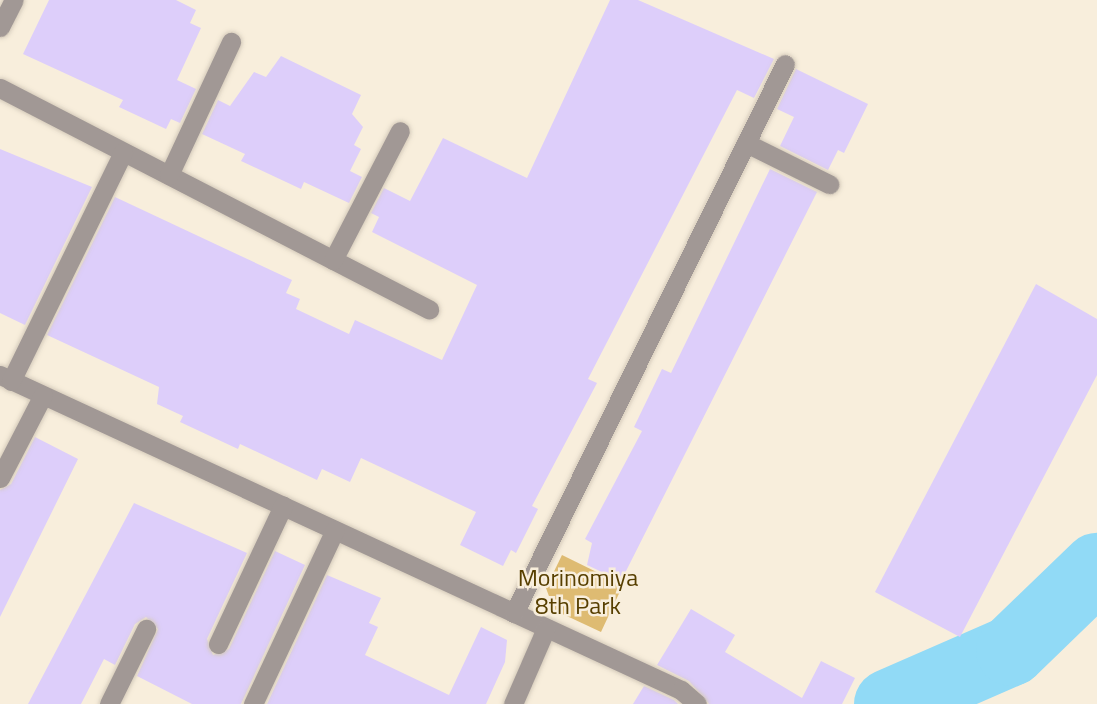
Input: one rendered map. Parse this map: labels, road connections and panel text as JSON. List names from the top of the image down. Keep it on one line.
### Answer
{"parks":["Morinomiya 8th Park"]}
